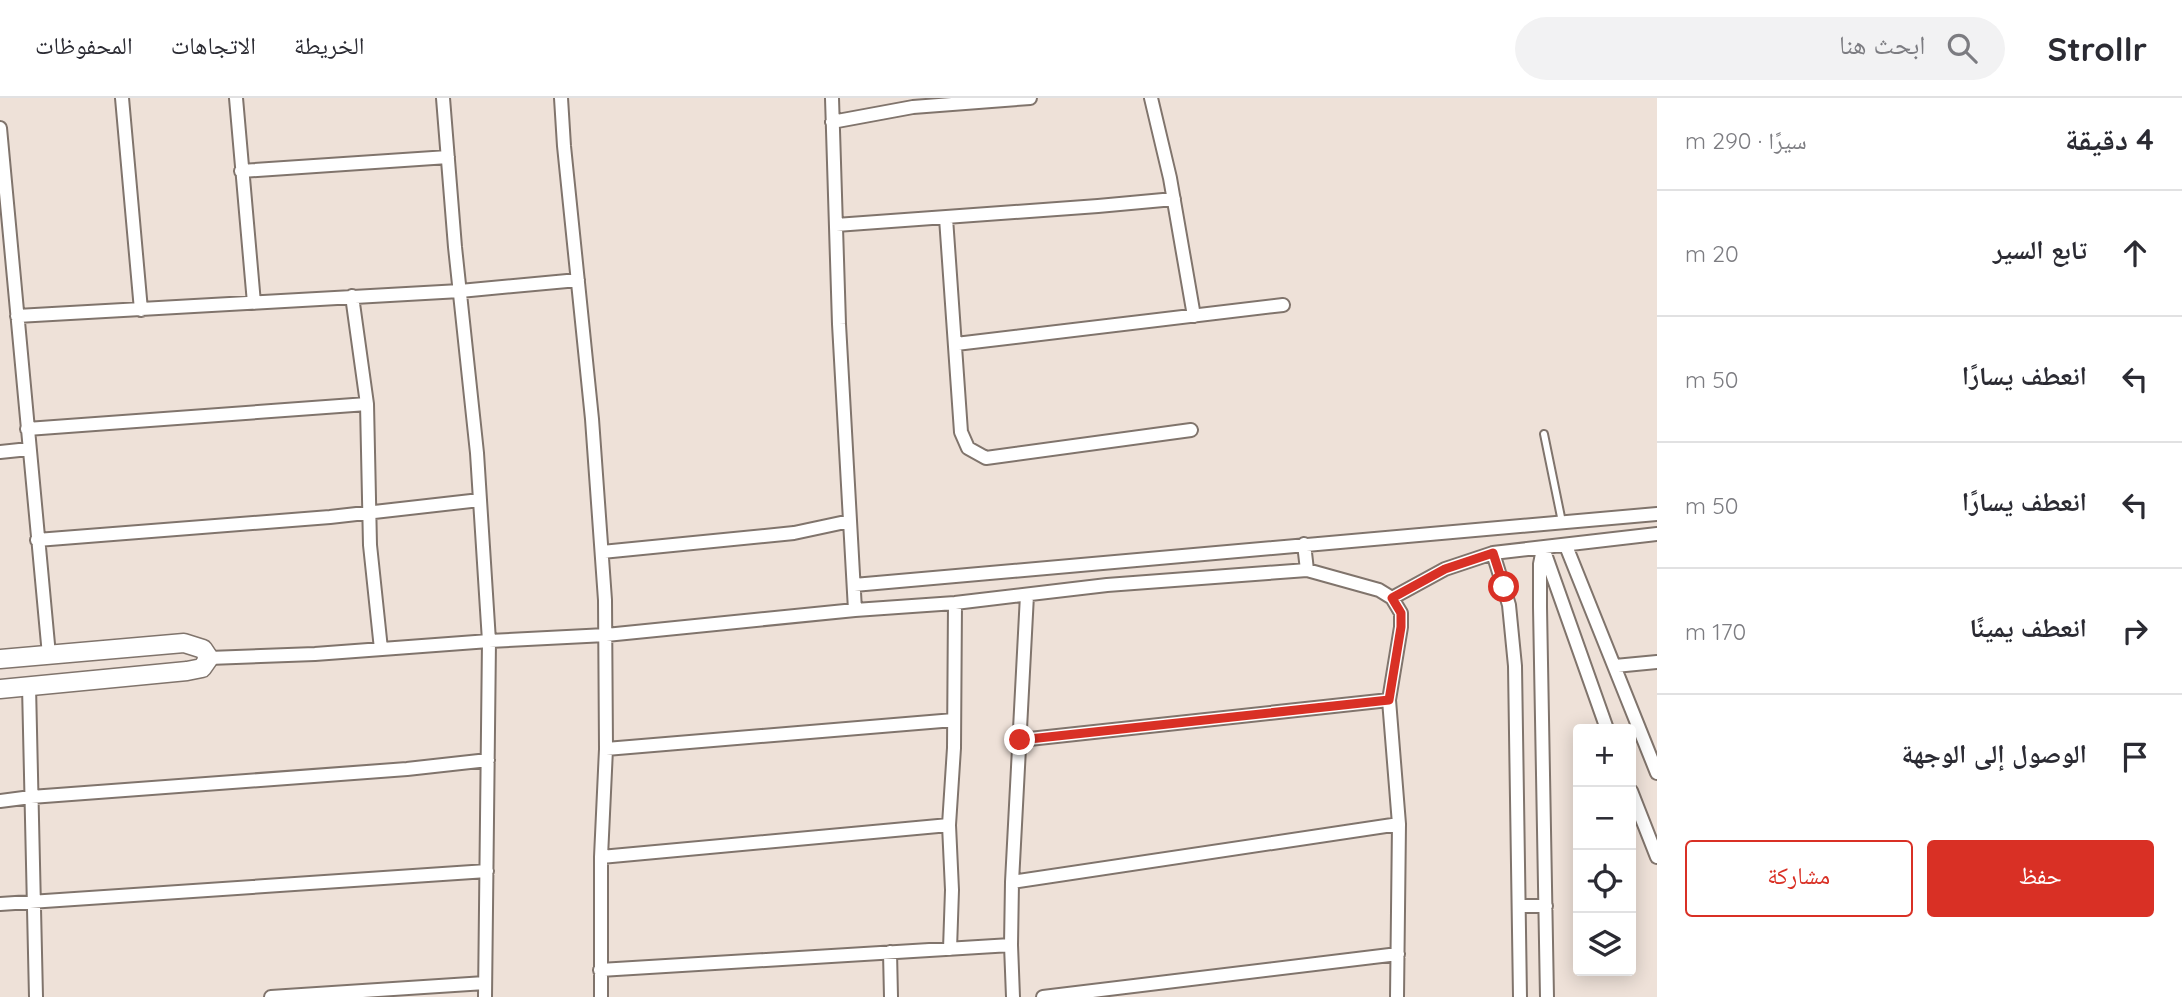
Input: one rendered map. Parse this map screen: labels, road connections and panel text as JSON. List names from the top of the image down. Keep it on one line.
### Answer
{"page":{"header":"Strollr","search":"ابحث هنا","nav":["الخريطة","الاتجاهات","المحفوظات"],"heading":["4 دقيقة","سيرًا · 290 m"],"list":[["تابع السير","20 m"],["انعطف يسارًا","50 m"],["انعطف يسارًا","50 m"],["انعطف يمينًا","170 m"],"الوصول إلى الوجهة"],"map_buttons":["+","−"],"buttons":["حفظ","مشاركة"]}}
